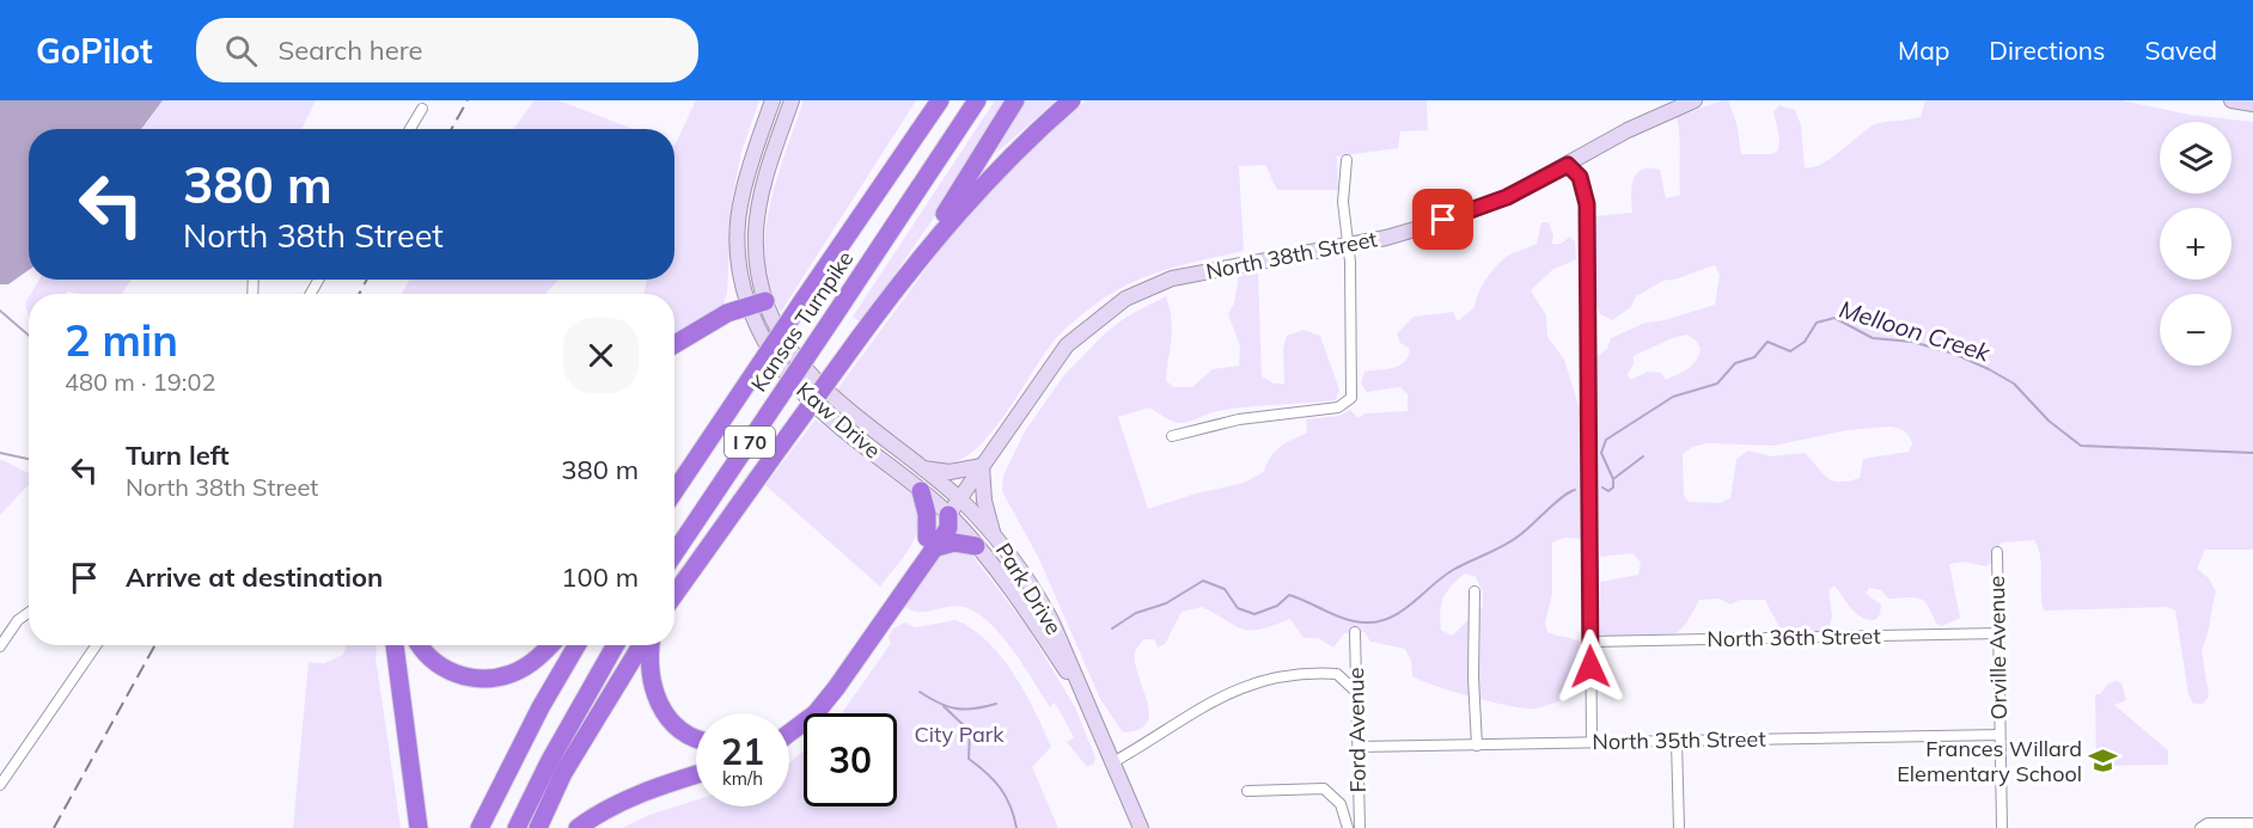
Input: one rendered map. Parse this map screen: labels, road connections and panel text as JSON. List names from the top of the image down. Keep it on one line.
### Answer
{"streets":{"highway":["Kansas Turnpike","I 70"],"main road":["North 38th Street","Kaw Drive","Park Drive"],"street":["North 36th Street","Orville Avenue","Ford Avenue","North 35th Street"]},"crossings":[["North 38th Street","Kaw Drive"],["North 38th Street","Park Drive"],["Kaw Drive","Park Drive"],["North 36th Street","Orville Avenue"],["Orville Avenue","North 35th Street"],["Ford Avenue","North 35th Street"]],"water":["Melloon Creek"],"parks":["City Park"],"places":{"school or university":["Frances Willard Elementary School"]},"page":{"header":"GoPilot","search":"Search here","nav":["Map","Directions","Saved"],"map_buttons":["+","−"],"turn":["380 m","North 38th Street"],"heading":["2 min","480 m · 19:02"],"list":[{"name":"Turn left","note":"North 38th Street","value":"380 m"},{"name":"Arrive at destination","value":"100 m"}],"speed":"21 km/h","limit":"30"}}
